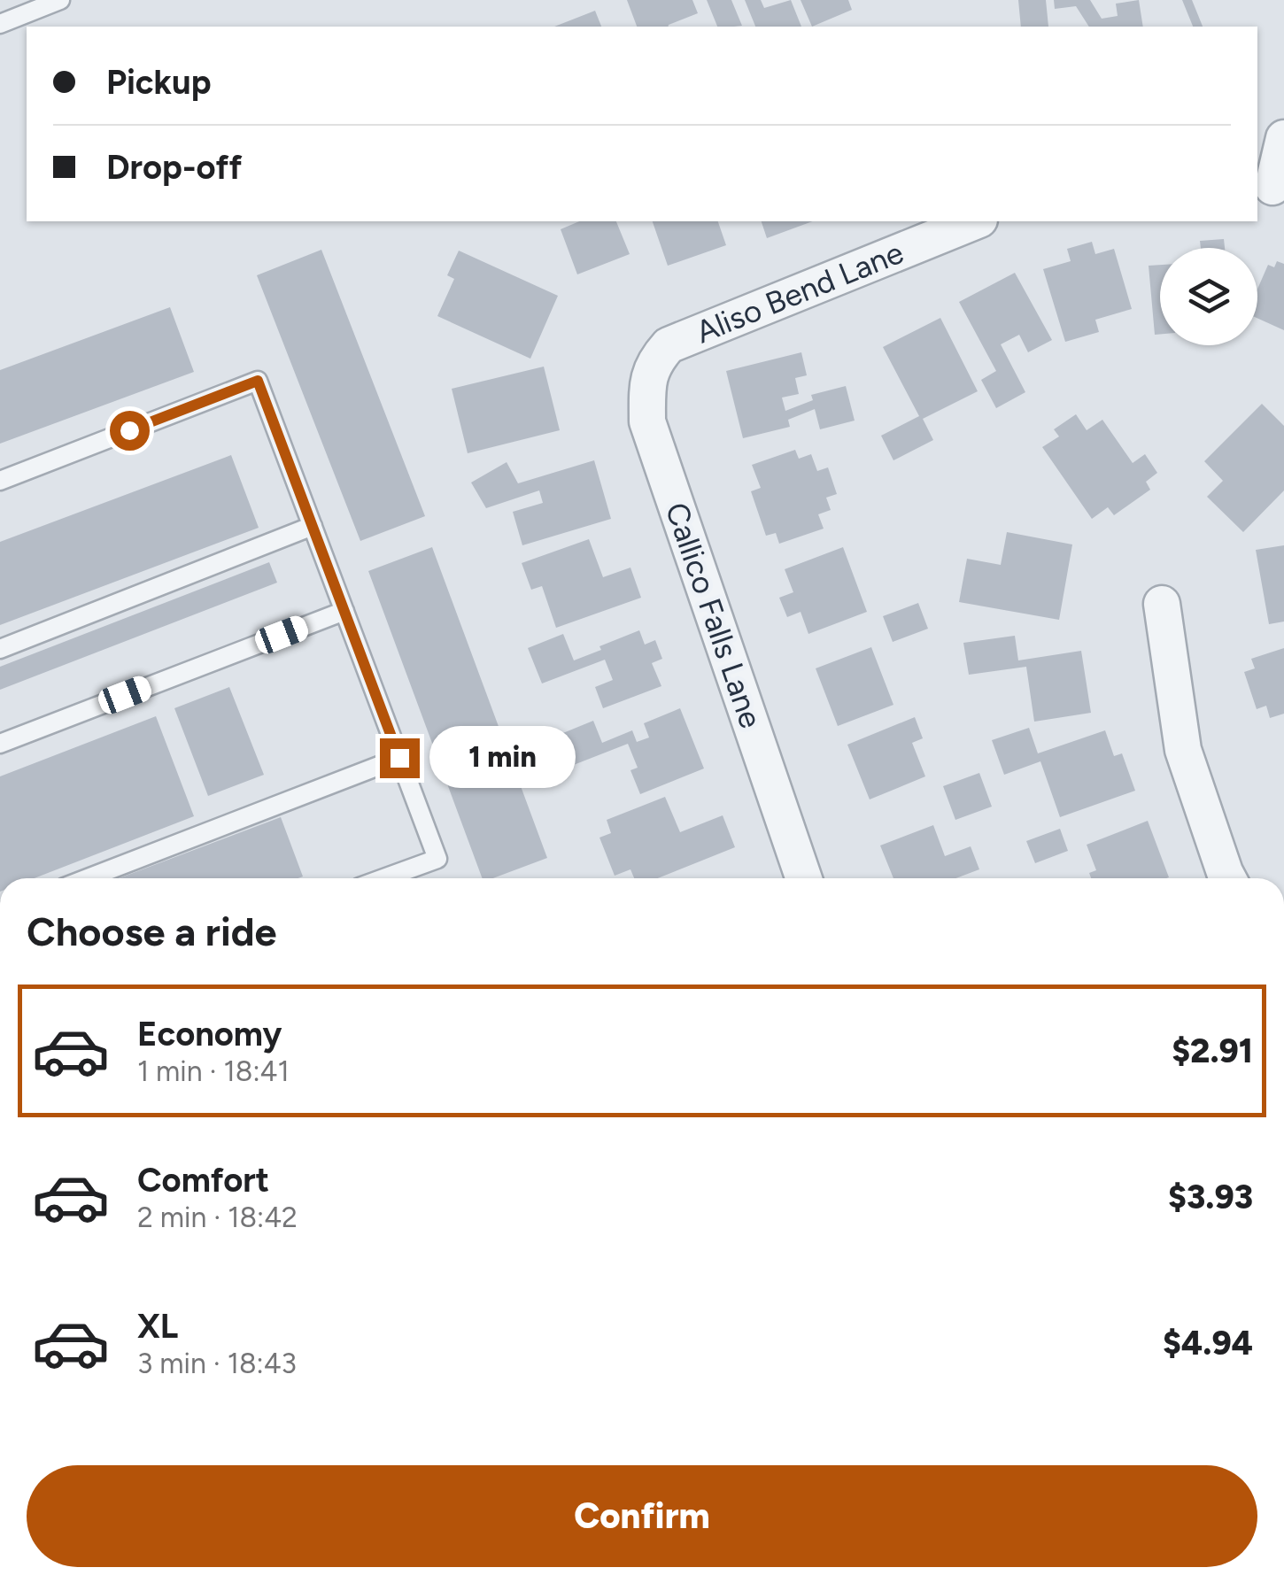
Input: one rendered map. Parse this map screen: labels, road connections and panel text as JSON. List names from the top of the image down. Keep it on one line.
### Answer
{"streets":{"street":["Aliso Bend Lane","Callico Falls Lane"]},"crossings":[["Aliso Bend Lane","Callico Falls Lane"]],"page":{"banner":["Pickup","Drop-off"],"bubble":"1 min","heading":"Choose a ride","list":[{"name":"Economy","note":"1 min · 18:41","value":"$2.91"},{"name":"Comfort","note":"2 min · 18:42","value":"$3.93"},{"name":"XL","note":"3 min · 18:43","value":"$4.94"}],"buttons":"Confirm"}}
